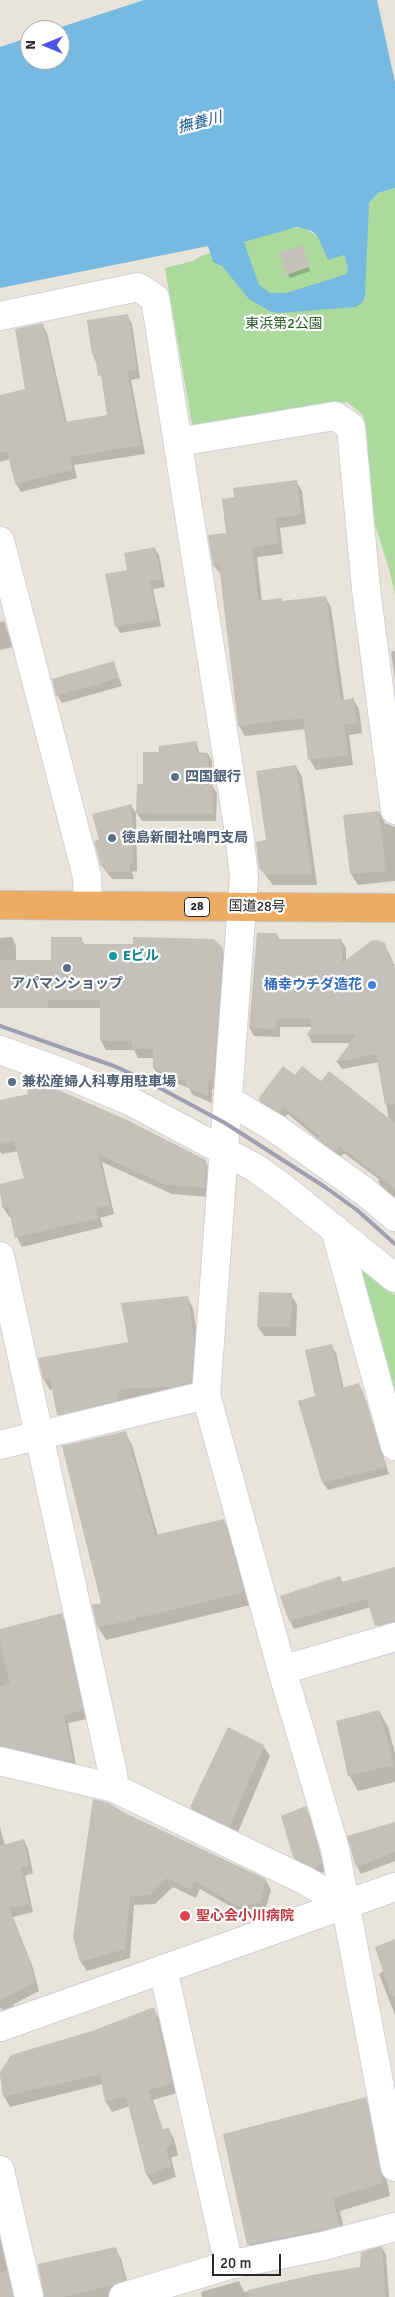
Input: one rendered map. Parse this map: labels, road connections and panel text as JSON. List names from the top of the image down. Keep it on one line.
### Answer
{"streets":{"highway":["28","国道28号"]},"water":["撫養川"],"parks":["東浜第2公園"],"places":["四国銀行","徳島新聞社鳴門支局","Eビル","アパマンショップ","桶幸ウチダ造花","兼松産婦人科専用駐車場","聖心会小川病院"],"scale_bar":"20 m","north":"left"}
